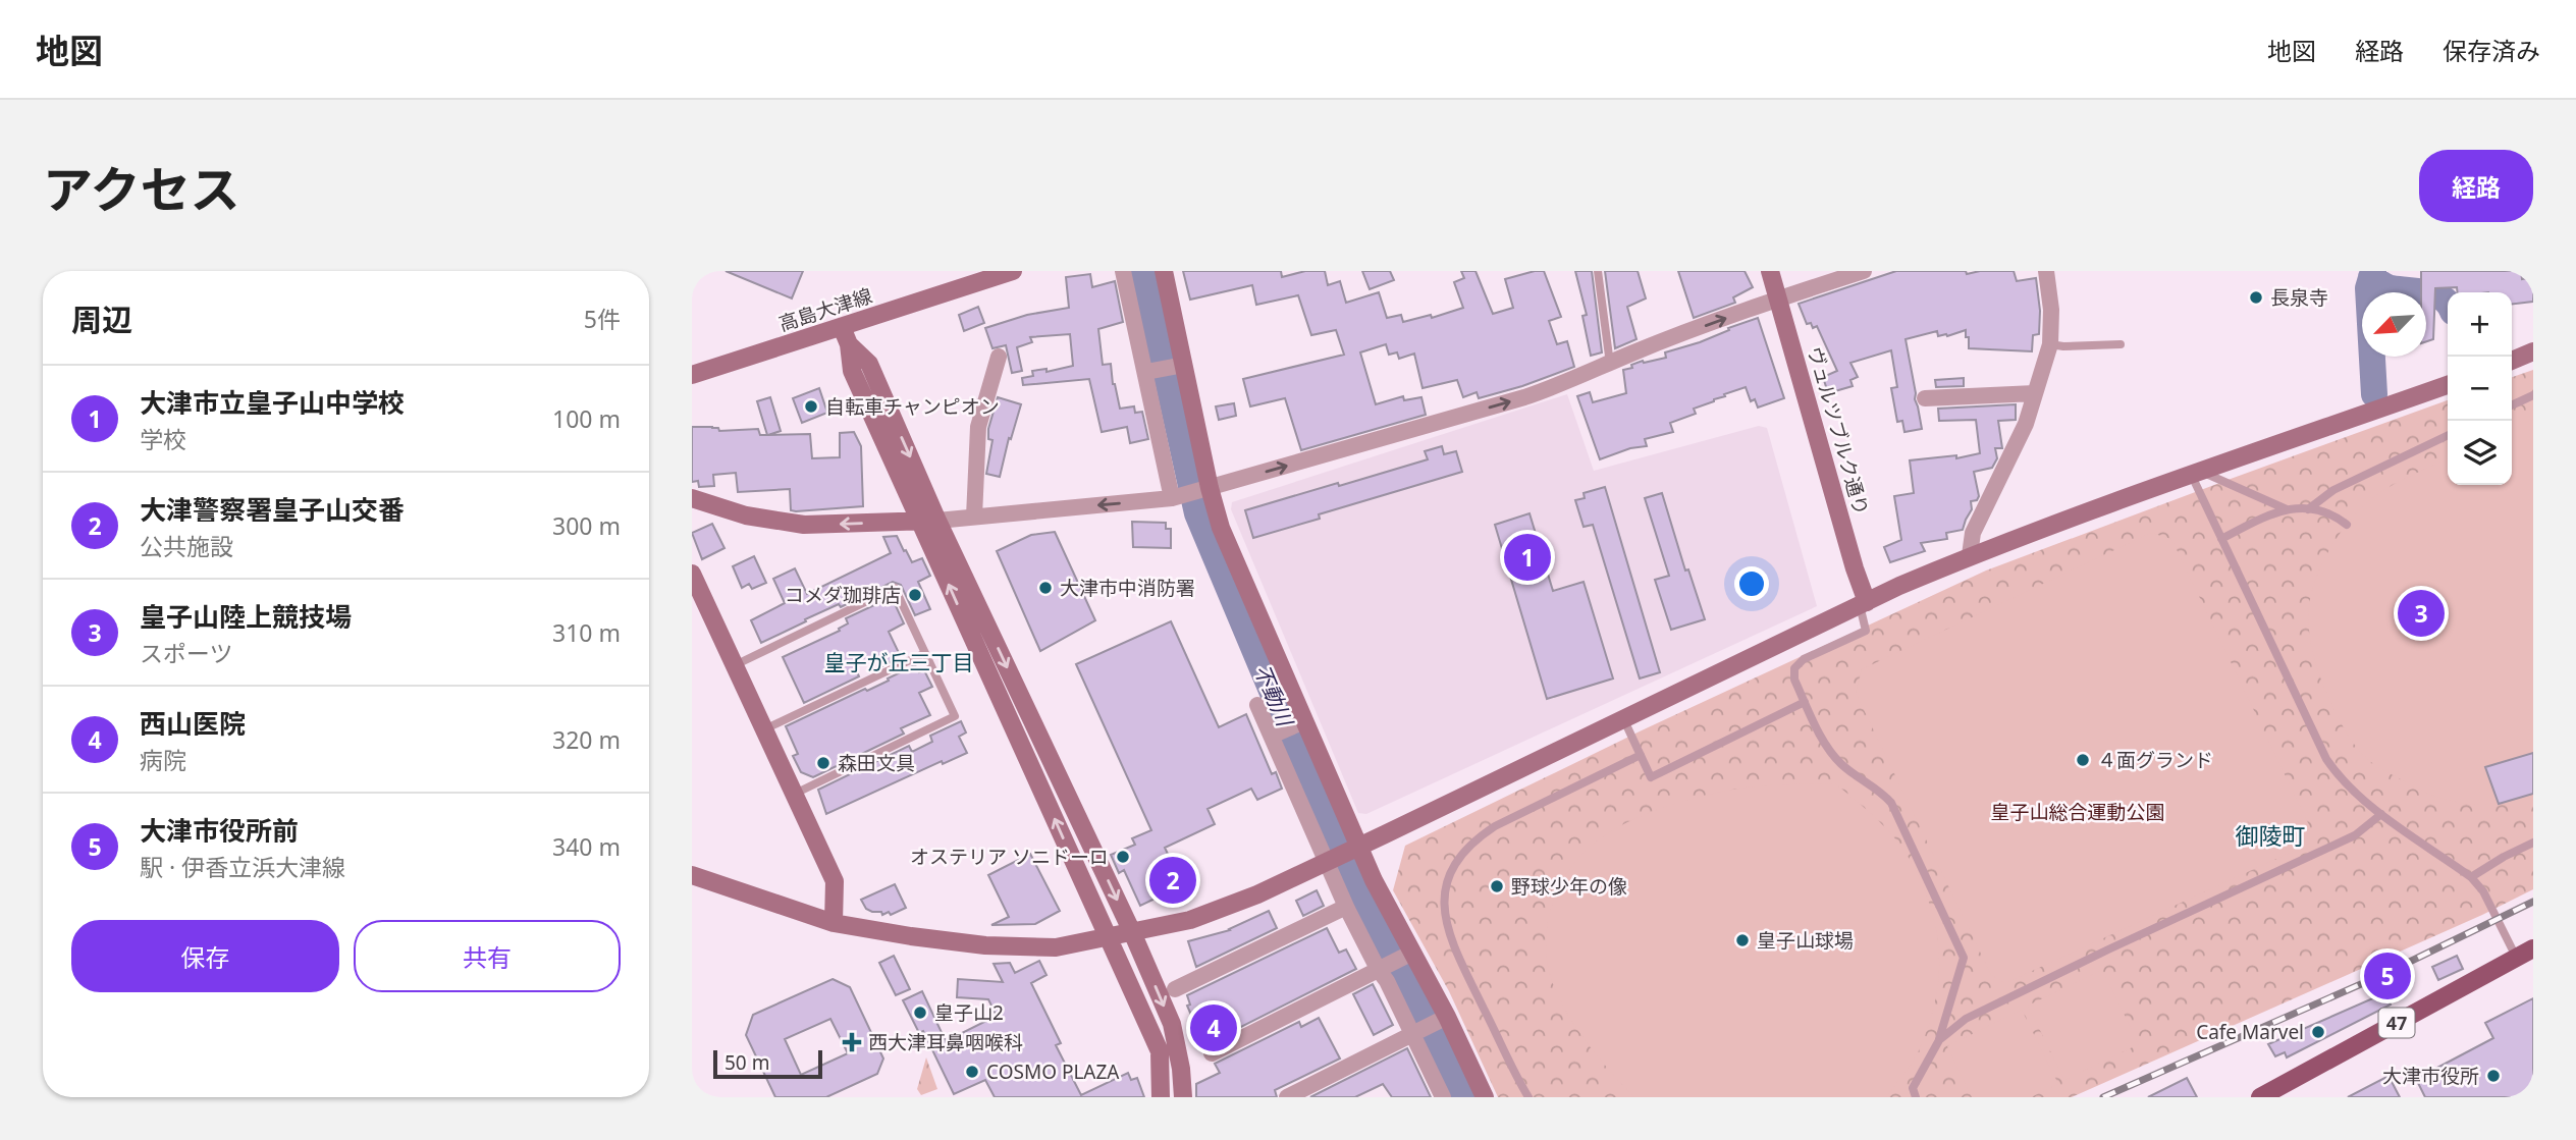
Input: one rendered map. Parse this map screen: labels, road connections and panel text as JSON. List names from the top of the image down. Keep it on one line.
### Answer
{"streets":{"main road":["47"],"street":["高島大津線","ヴュルツブルク通り"]},"districts":["皇子が丘三丁目","御陵町"],"water":["不動川"],"parks":["皇子山総合運動公園"],"places":{"other":["長泉寺","自転車チャンピオン","大津市中消防署","コメダ珈琲店","４面グランド","森田文具","オステリア ソニドーロ","野球少年の像","皇子山球場","皇子山2","Cafe Marvel","COSMO PLAZA","大津市役所"],"health":["西大津耳鼻咽喉科"]},"scale_bar":"50 m","north":"bottom left","page":{"header":"地図","nav":["地図","経路","保存済み"],"title":"アクセス","buttons":["経路",["保存","共有"]],"heading":["周辺","5件"],"map_buttons":["+","−"],"list":[{"mark":"1","name":"大津市立皇子山中学校","note":"学校","value":"100 m"},{"mark":"2","name":"大津警察署皇子山交番","note":"公共施設","value":"300 m"},{"mark":"3","name":"皇子山陸上競技場","note":"スポーツ","value":"310 m"},{"mark":"4","name":"西山医院","note":"病院","value":"320 m"},{"mark":"5","name":"大津市役所前","note":"駅 · 伊香立浜大津線","value":"340 m"}],"pins":["1","3","2","5","4"],"scale":"50 m"}}
